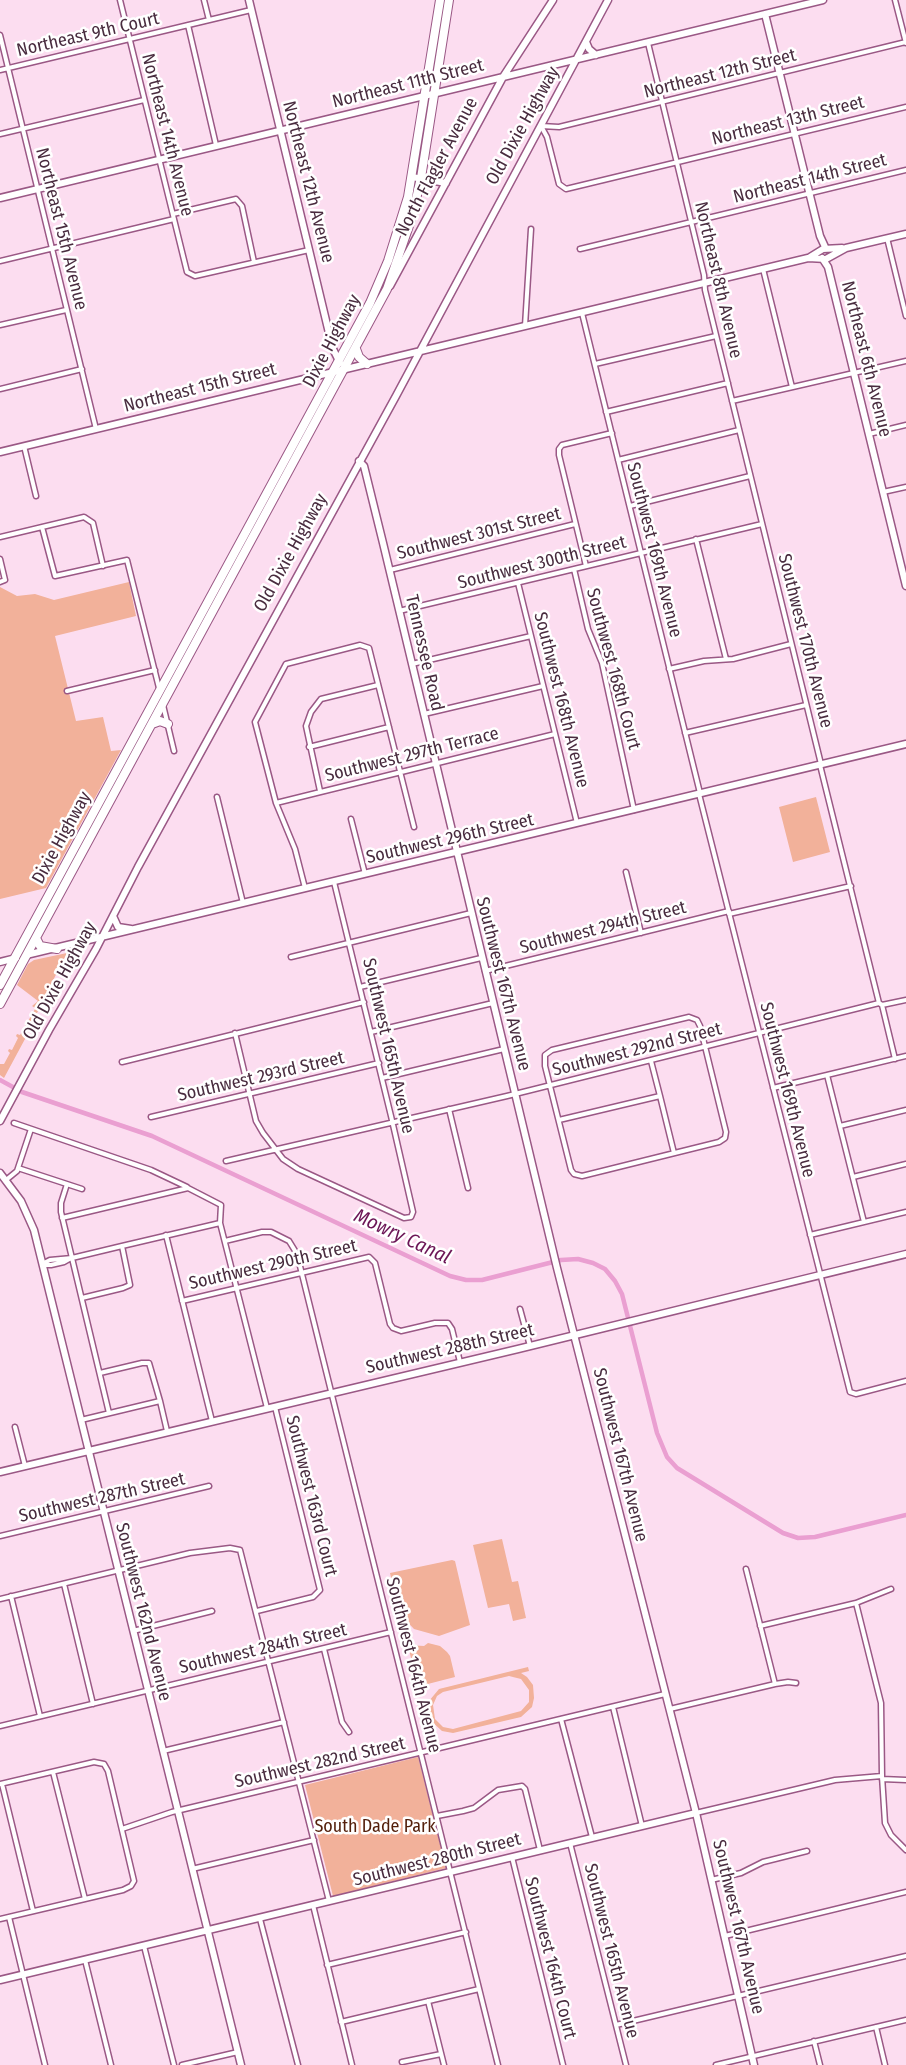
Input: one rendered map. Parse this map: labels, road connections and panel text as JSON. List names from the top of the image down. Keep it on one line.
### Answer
{"streets":{"highway":["Dixie Highway"],"street":["Northeast 9th Court","Northeast 12th Street","Northeast 11th Street","Northeast 13th Street","Old Dixie Highway","Northeast 14th Avenue","North Flagler Avenue","Northeast 14th Street","Northeast 12th Avenue","Northeast 15th Avenue","Northeast 8th Avenue","Northeast 6th Avenue","Northeast 15th Street","Southwest 301st Street","Southwest 169th Avenue","Southwest 300th Street","Southwest 170th Avenue","Tennessee Road","Southwest 168th Court","Southwest 168th Avenue","Southwest 297th Terrace","Southwest 296th Street","Southwest 294th Street","Southwest 167th Avenue","Southwest 165th Avenue","Southwest 292nd Street","Southwest 293rd Street","Southwest 290th Street","Southwest 288th Street","Southwest 163rd Court","Southwest 287th Street","Southwest 162nd Avenue","Southwest 284th Street","Southwest 164th Avenue","Southwest 282nd Street","Southwest 280th Street","Southwest 164th Court"]},"crossings":[["Northeast 9th Court","Northeast 14th Avenue"],["Northeast 9th Court","Northeast 12th Avenue"],["Northeast 9th Court","Northeast 15th Avenue"],["Northeast 12th Street","Northeast 13th Street"],["Northeast 12th Street","Old Dixie Highway"],["Northeast 12th Street","Northeast 8th Avenue"],["Northeast 11th Street","Old Dixie Highway"],["Northeast 11th Street","Northeast 14th Avenue"],["Northeast 11th Street","North Flagler Avenue"],["Northeast 11th Street","Northeast 12th Avenue"],["Northeast 11th Street","Northeast 15th Avenue"],["Northeast 11th Street","Northeast 8th Avenue"],["Northeast 11th Street","Dixie Highway"],["Northeast 13th Street","Old Dixie Highway"],["Northeast 13th Street","Northeast 8th Avenue"],["Old Dixie Highway","Northeast 15th Street"],["Old Dixie Highway","Tennessee Road"],["Old Dixie Highway","Southwest 296th Street"],["North Flagler Avenue","Dixie Highway"],["Northeast 14th Street","Northeast 8th Avenue"],["Northeast 12th Avenue","Dixie Highway"],["Northeast 12th Avenue","Northeast 15th Street"],["Northeast 15th Avenue","Northeast 15th Street"],["Northeast 8th Avenue","Northeast 15th Street"],["Northeast 8th Avenue","Southwest 300th Street"],["Northeast 8th Avenue","Southwest 170th Avenue"],["Dixie Highway","Northeast 15th Street"],["Dixie Highway","Southwest 296th Street"],["Northeast 15th Street","Southwest 169th Avenue"],["Southwest 301st Street","Tennessee Road"],["Southwest 301st Street","Southwest 168th Court"],["Southwest 169th Avenue","Southwest 300th Street"],["Southwest 169th Avenue","Southwest 168th Court"],["Southwest 169th Avenue","Southwest 296th Street"],["Southwest 169th Avenue","Southwest 294th Street"],["Southwest 169th Avenue","Southwest 292nd Street"],["Southwest 169th Avenue","Southwest 288th Street"],["Southwest 300th Street","Southwest 170th Avenue"],["Southwest 300th Street","Tennessee Road"],["Southwest 300th Street","Southwest 168th Court"],["Southwest 300th Street","Southwest 168th Avenue"],["Southwest 170th Avenue","Southwest 296th Street"],["Southwest 170th Avenue","Southwest 294th Street"],["Southwest 170th Avenue","Southwest 292nd Street"],["Tennessee Road","Southwest 297th Terrace"],["Tennessee Road","Southwest 296th Street"],["Tennessee Road","Southwest 167th Avenue"],["Southwest 168th Court","Southwest 296th Street"],["Southwest 168th Avenue","Southwest 297th Terrace"],["Southwest 168th Avenue","Southwest 296th Street"],["Southwest 296th Street","Southwest 167th Avenue"],["Southwest 296th Street","Southwest 165th Avenue"],["Southwest 294th Street","Southwest 167th Avenue"],["Southwest 167th Avenue","Southwest 292nd Street"],["Southwest 167th Avenue","Southwest 288th Street"],["Southwest 167th Avenue","Southwest 282nd Street"],["Southwest 167th Avenue","Southwest 280th Street"],["Southwest 165th Avenue","Southwest 292nd Street"],["Southwest 165th Avenue","Southwest 293rd Street"],["Southwest 165th Avenue","Southwest 280th Street"],["Southwest 290th Street","Southwest 288th Street"],["Southwest 290th Street","Southwest 163rd Court"],["Southwest 290th Street","Southwest 164th Avenue"],["Southwest 288th Street","Southwest 163rd Court"],["Southwest 288th Street","Southwest 162nd Avenue"],["Southwest 288th Street","Southwest 164th Avenue"],["Southwest 163rd Court","Southwest 164th Avenue"],["Southwest 287th Street","Southwest 162nd Avenue"],["Southwest 162nd Avenue","Southwest 284th Street"],["Southwest 162nd Avenue","Southwest 282nd Street"],["Southwest 162nd Avenue","Southwest 280th Street"],["Southwest 284th Street","Southwest 164th Avenue"],["Southwest 164th Avenue","Southwest 282nd Street"],["Southwest 164th Avenue","Southwest 280th Street"],["Southwest 280th Street","Southwest 164th Court"]],"water":["Mowry Canal"],"parks":["South Dade Park"]}
